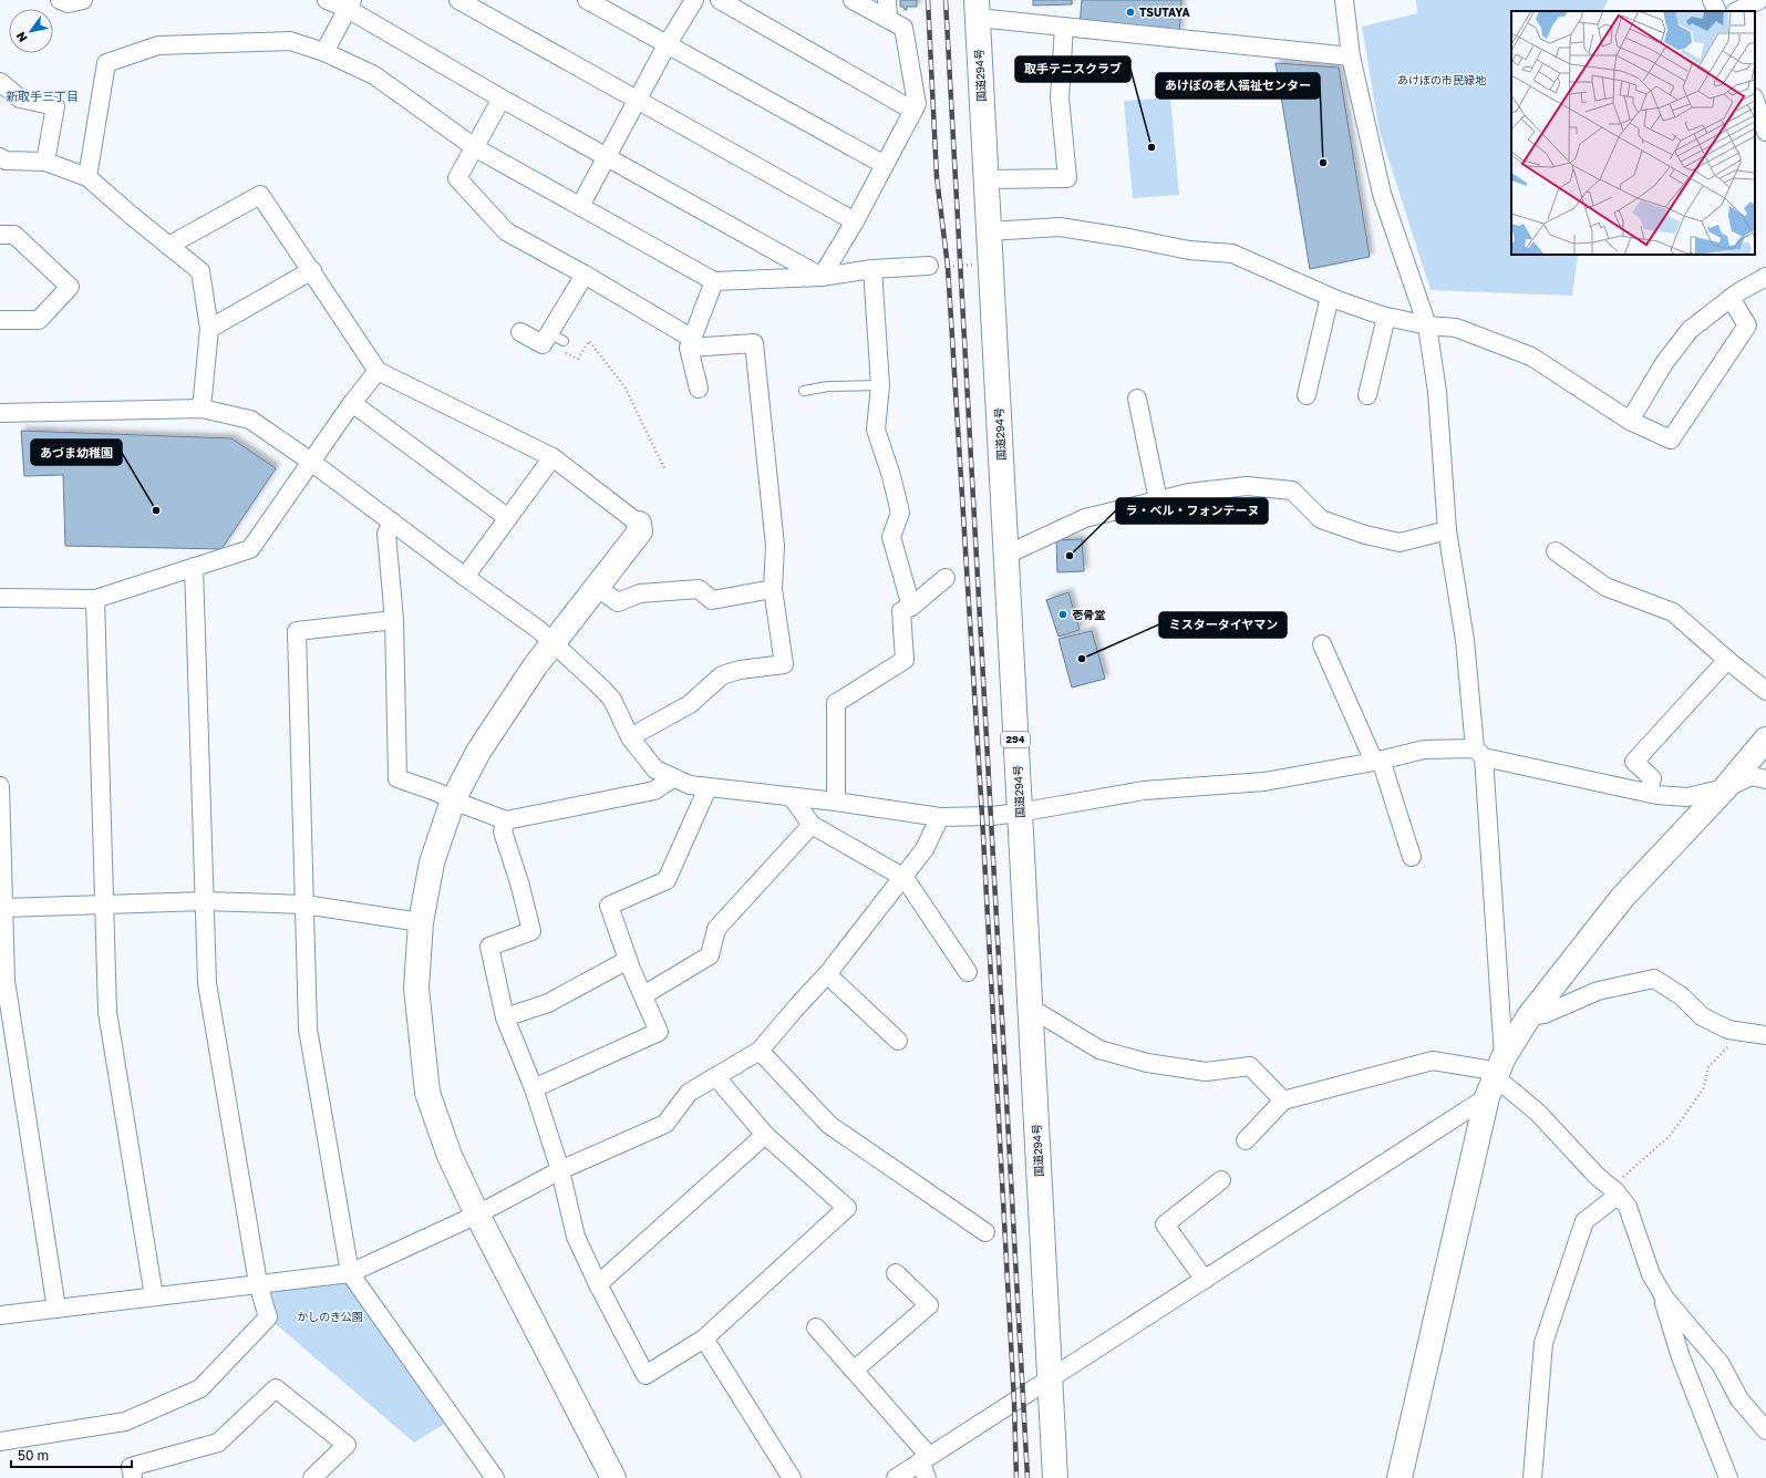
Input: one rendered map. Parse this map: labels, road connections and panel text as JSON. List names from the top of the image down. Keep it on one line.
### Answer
{"streets":{"main road":["国道294号","294"]},"districts":["新取手三丁目"],"parks":["あけぼの市民緑地","かしのき公園"],"places":["TSUTAYA","取手テニスクラブ","あけぼの老人福祉センター","あづま幼稚園","ラ・ベル・フォンテーヌ","壱骨堂","ミスタータイヤマン"],"scale_bar":"50 m","north":"bottom left"}
